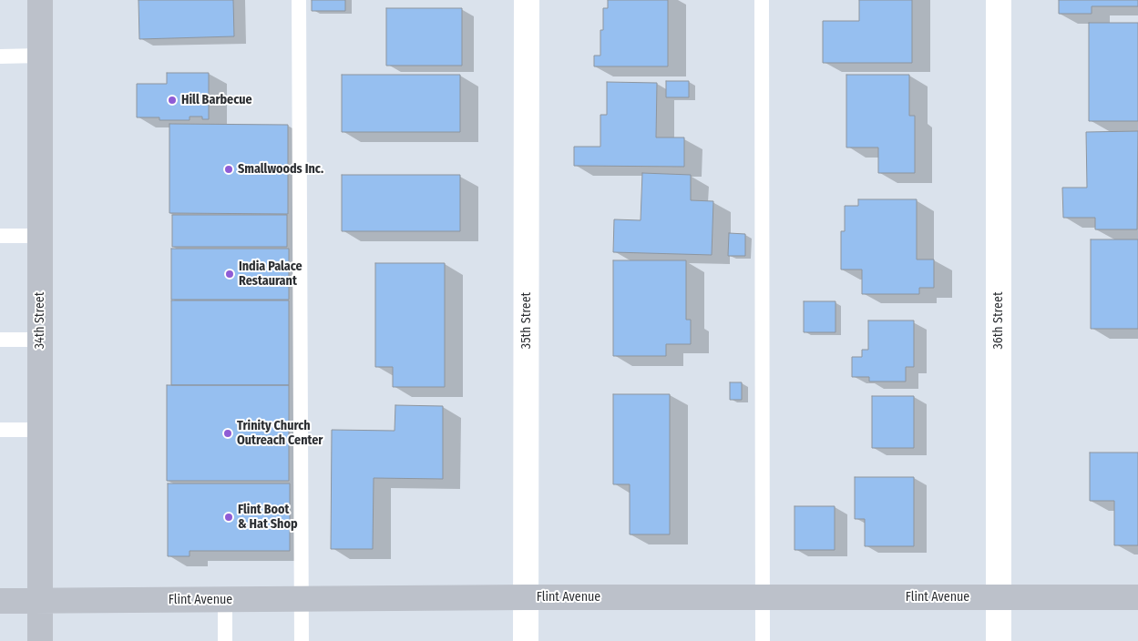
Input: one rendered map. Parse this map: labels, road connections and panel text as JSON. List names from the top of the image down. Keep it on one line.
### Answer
{"streets":{"street":["34th Street","35th Street","36th Street","Flint Avenue"]},"crossings":[["34th Street","Flint Avenue"],["35th Street","Flint Avenue"],["36th Street","Flint Avenue"]],"places":["Hill Barbecue","Smallwoods Inc.","India Palace Restaurant","Trinity Church Outreach Center","Flint Boot & Hat Shop"]}
